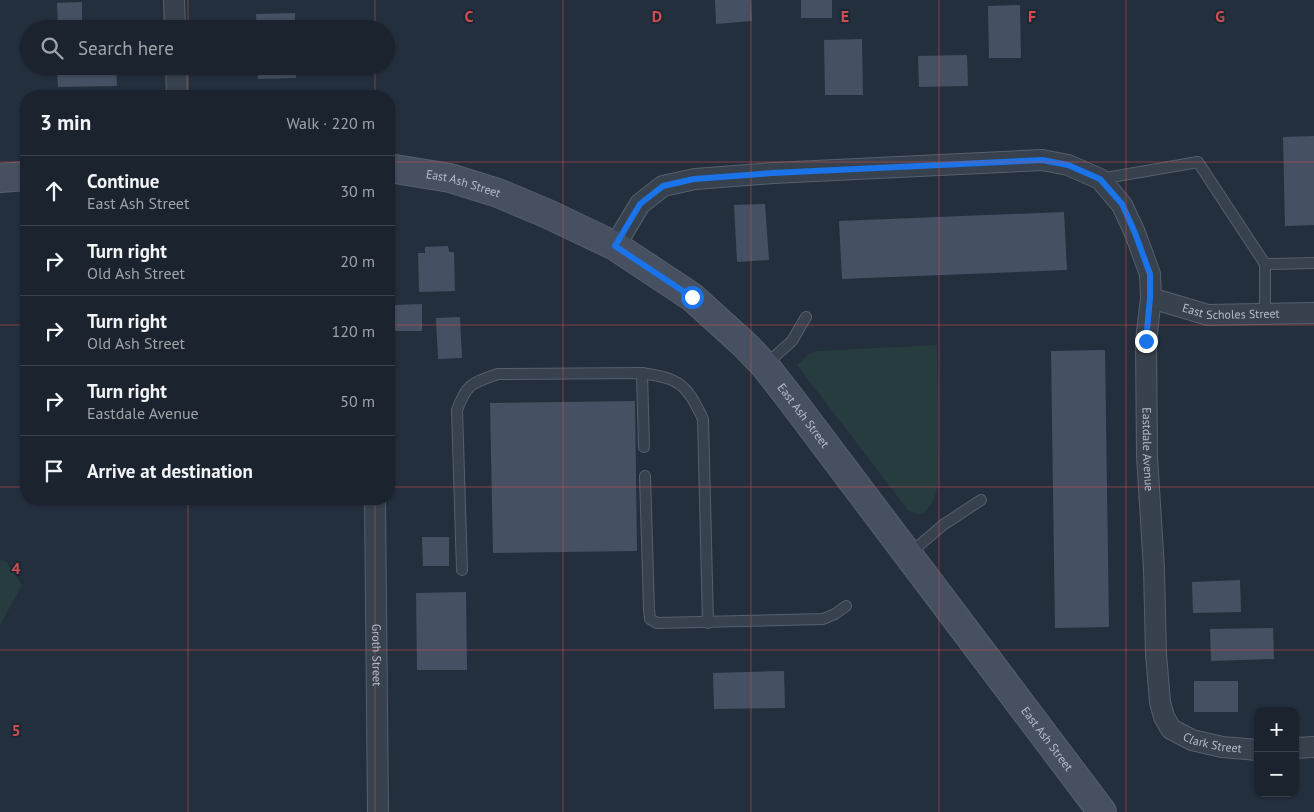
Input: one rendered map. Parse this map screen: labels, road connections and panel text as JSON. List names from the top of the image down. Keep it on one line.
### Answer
{"streets":{"street":["East Ash Street","East Scholes Street","Eastdale Avenue","Groth Street","Clark Street"]},"crossings":[["East Scholes Street","Eastdale Avenue"],["Eastdale Avenue","Clark Street"]],"page":{"search":"Search here","heading":["3 min","Walk · 220 m"],"list":[["Continue","East Ash Street","30 m"],["Turn right","Old Ash Street","20 m"],["Turn right","Old Ash Street","120 m"],["Turn right","Eastdale Avenue","50 m"],"Arrive at destination"],"map_buttons":["+","−"]},"grid":{"columns":["C","D","E","F","G"],"rows":["4","5"]}}
